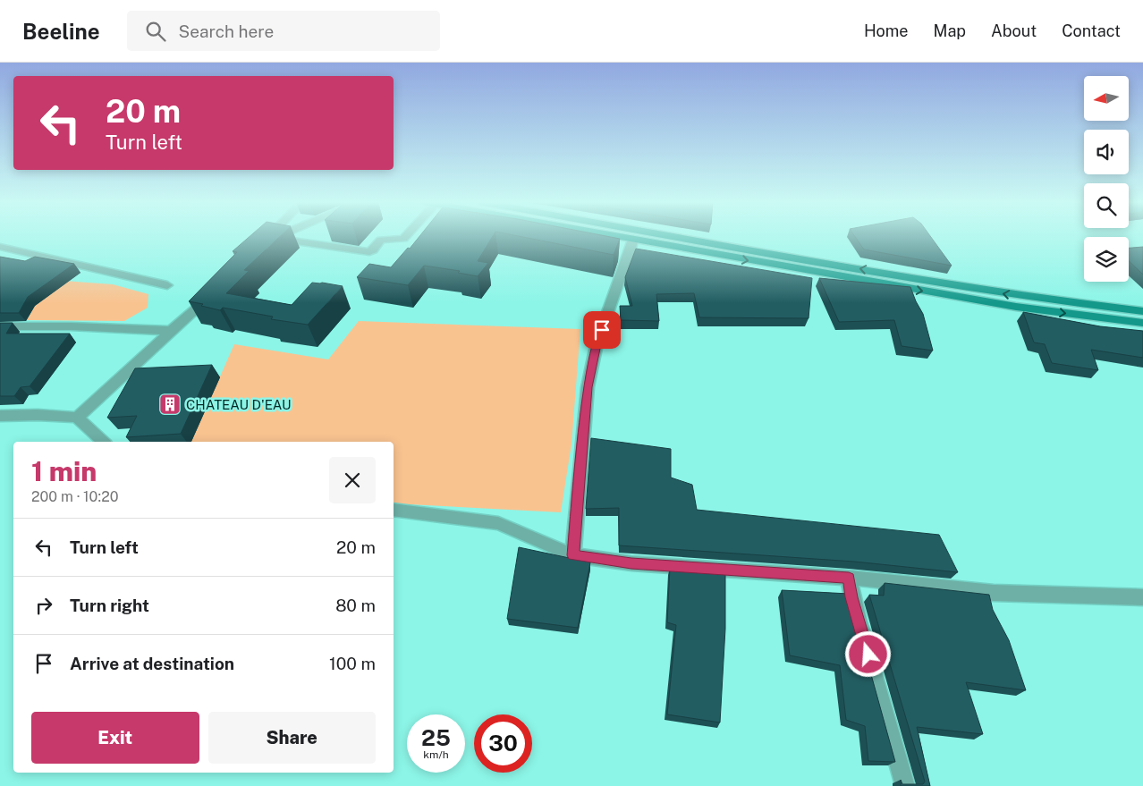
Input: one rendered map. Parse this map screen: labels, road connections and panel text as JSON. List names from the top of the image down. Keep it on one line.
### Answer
{"places":{"building":["CHATEAU D'EAU"]},"north":"left","page":{"header":"Beeline","search":"Search here","nav":["Home","Map","About","Contact"],"turn":["20 m","Turn left"],"heading":["1 min","200 m · 10:20"],"list":[{"name":"Turn left","value":"20 m"},{"name":"Turn right","value":"80 m"},{"name":"Arrive at destination","value":"100 m"}],"buttons":["Exit","Share"],"speed":"25 km/h","limit":"30"}}
